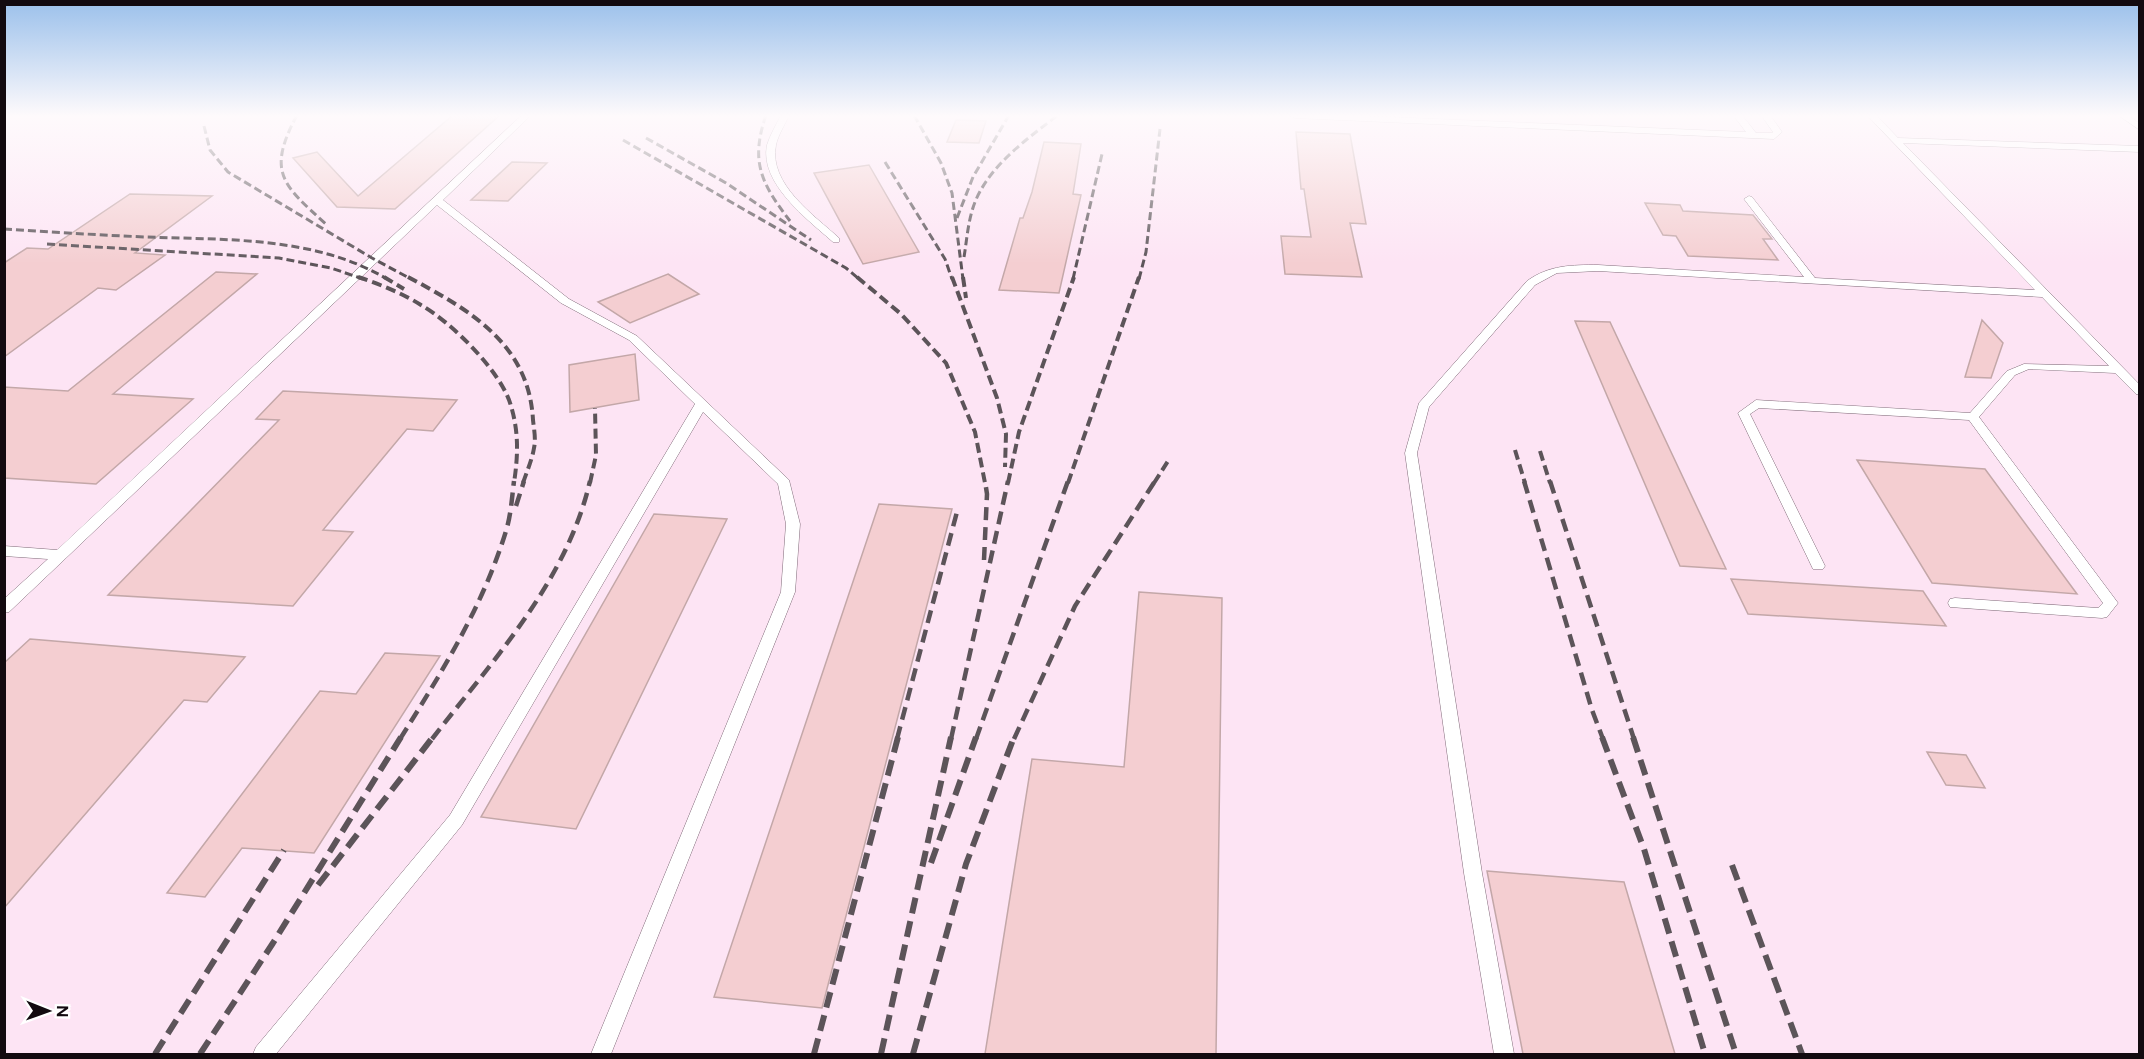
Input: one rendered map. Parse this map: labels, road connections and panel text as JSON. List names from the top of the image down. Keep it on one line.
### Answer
{"north":"right"}
